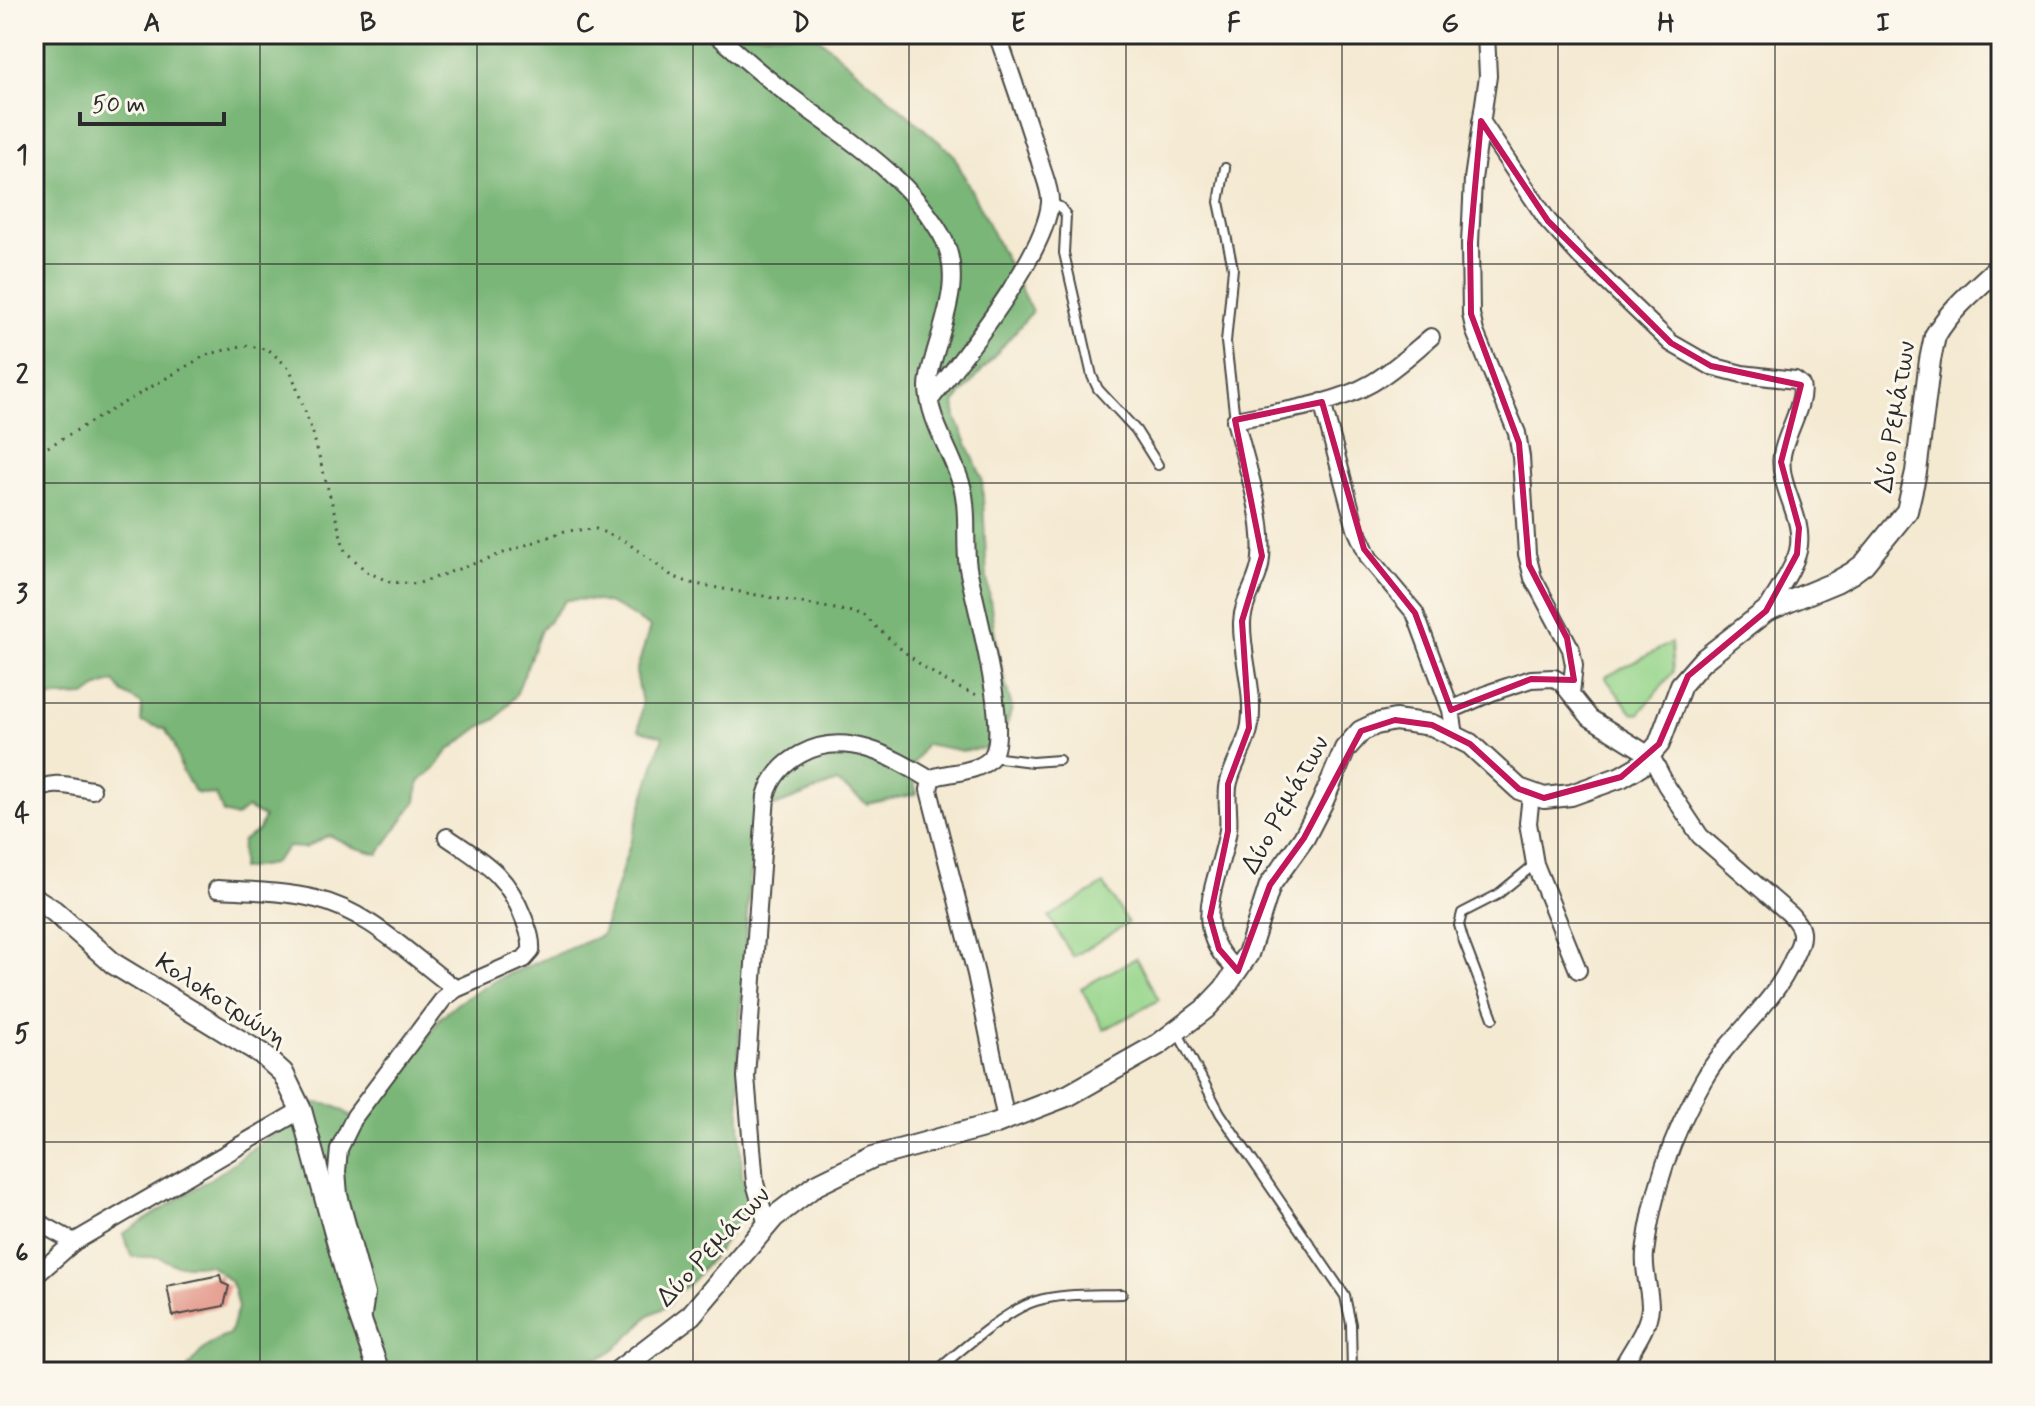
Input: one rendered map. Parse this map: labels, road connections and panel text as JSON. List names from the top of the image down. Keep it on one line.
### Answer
{"streets":{"street":["Δύο Ρεμάτων","Κολοκοτρώνη"]},"scale_bar":"50 m","grid":{"columns":["A","B","C","D","E","F","G","H","I"],"rows":["1","2","3","4","5","6"]}}
